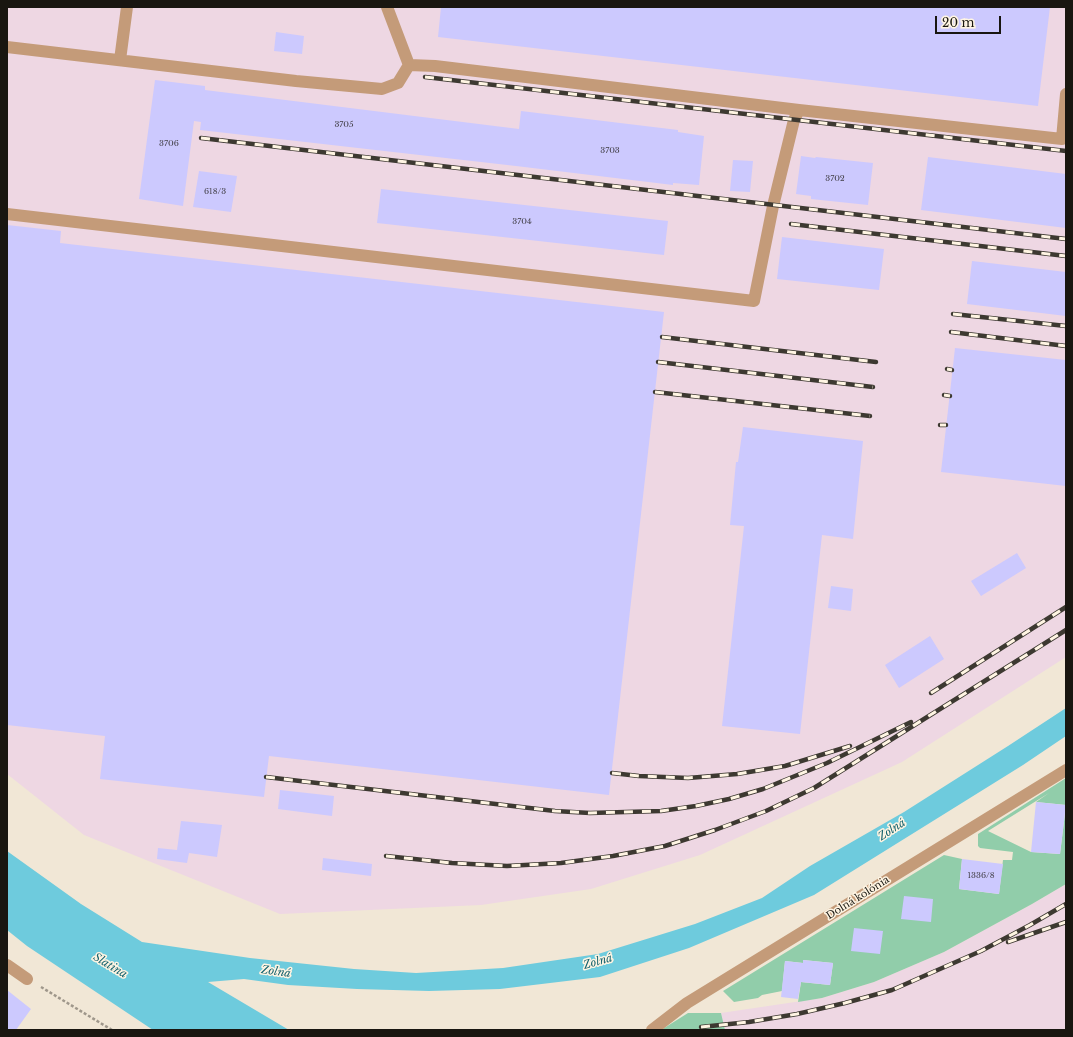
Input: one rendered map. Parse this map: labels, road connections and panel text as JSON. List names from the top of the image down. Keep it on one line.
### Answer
{"streets":{"street":["Dolná kolónia"]},"water":["Zolná","Slatina"],"house_numbers":["3705","3706","3703","3702","618/3","3704","1336/8"],"scale_bar":"20 m"}
